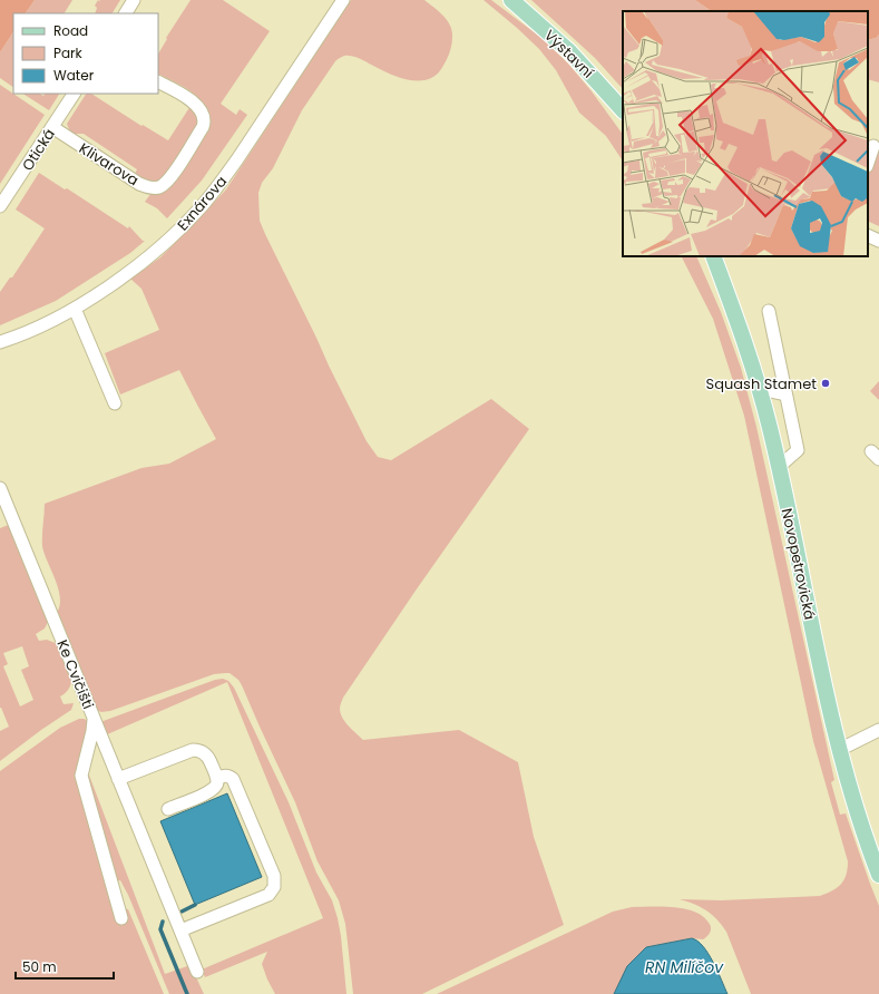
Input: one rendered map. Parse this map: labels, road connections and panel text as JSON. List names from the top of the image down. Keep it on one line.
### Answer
{"streets":{"main road":["Výstavní","Novopetrovická"],"street":["Otická","Klivarova","Exnárova","Ke Cvičišti"]},"crossings":[["Otická","Klivarova"]],"water":["RN Milíčov"],"places":["Squash Stamet"],"legend":["Road","Park","Water"],"scale_bar":"50 m"}
